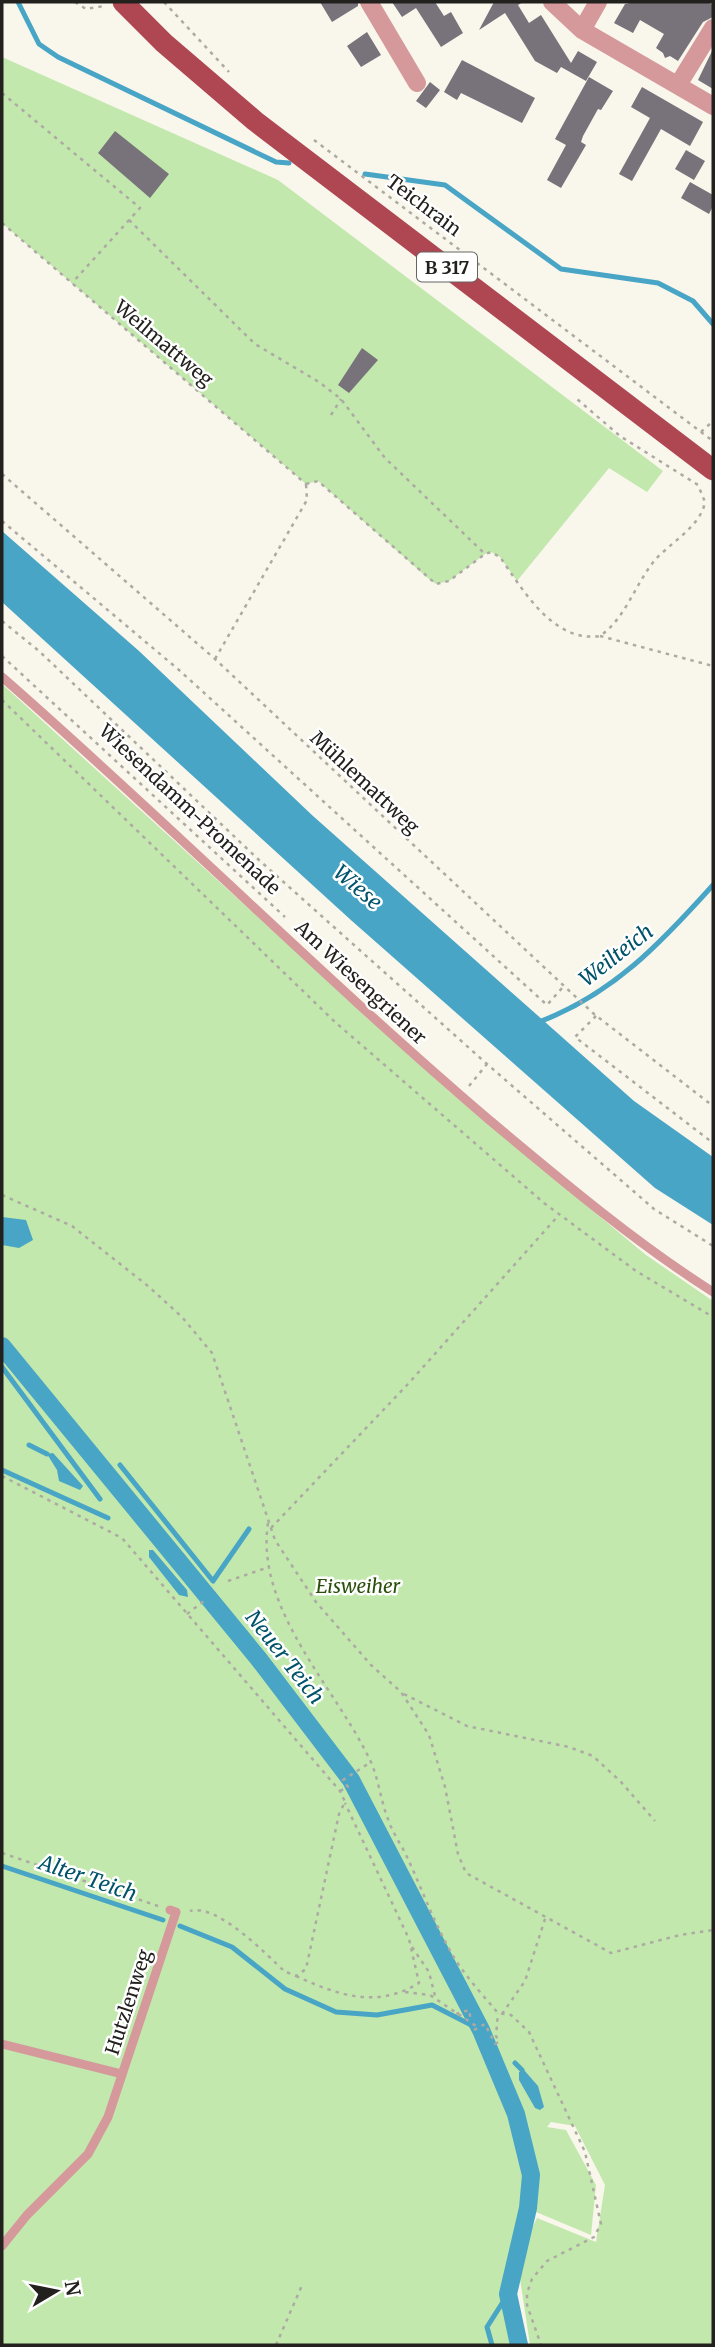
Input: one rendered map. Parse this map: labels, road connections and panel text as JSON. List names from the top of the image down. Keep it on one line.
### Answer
{"streets":{"main road":["B 317"],"lane":["Am Wiesengriener","Hutzlenweg"],"path":["Teichrain","Weilmattweg","Mühlemattweg","Wiesendamm-Promenade"]},"water":["Wiese","Weilteich","Neuer Teich","Alter Teich"],"parks":["Eisweiher"],"north":"right"}
